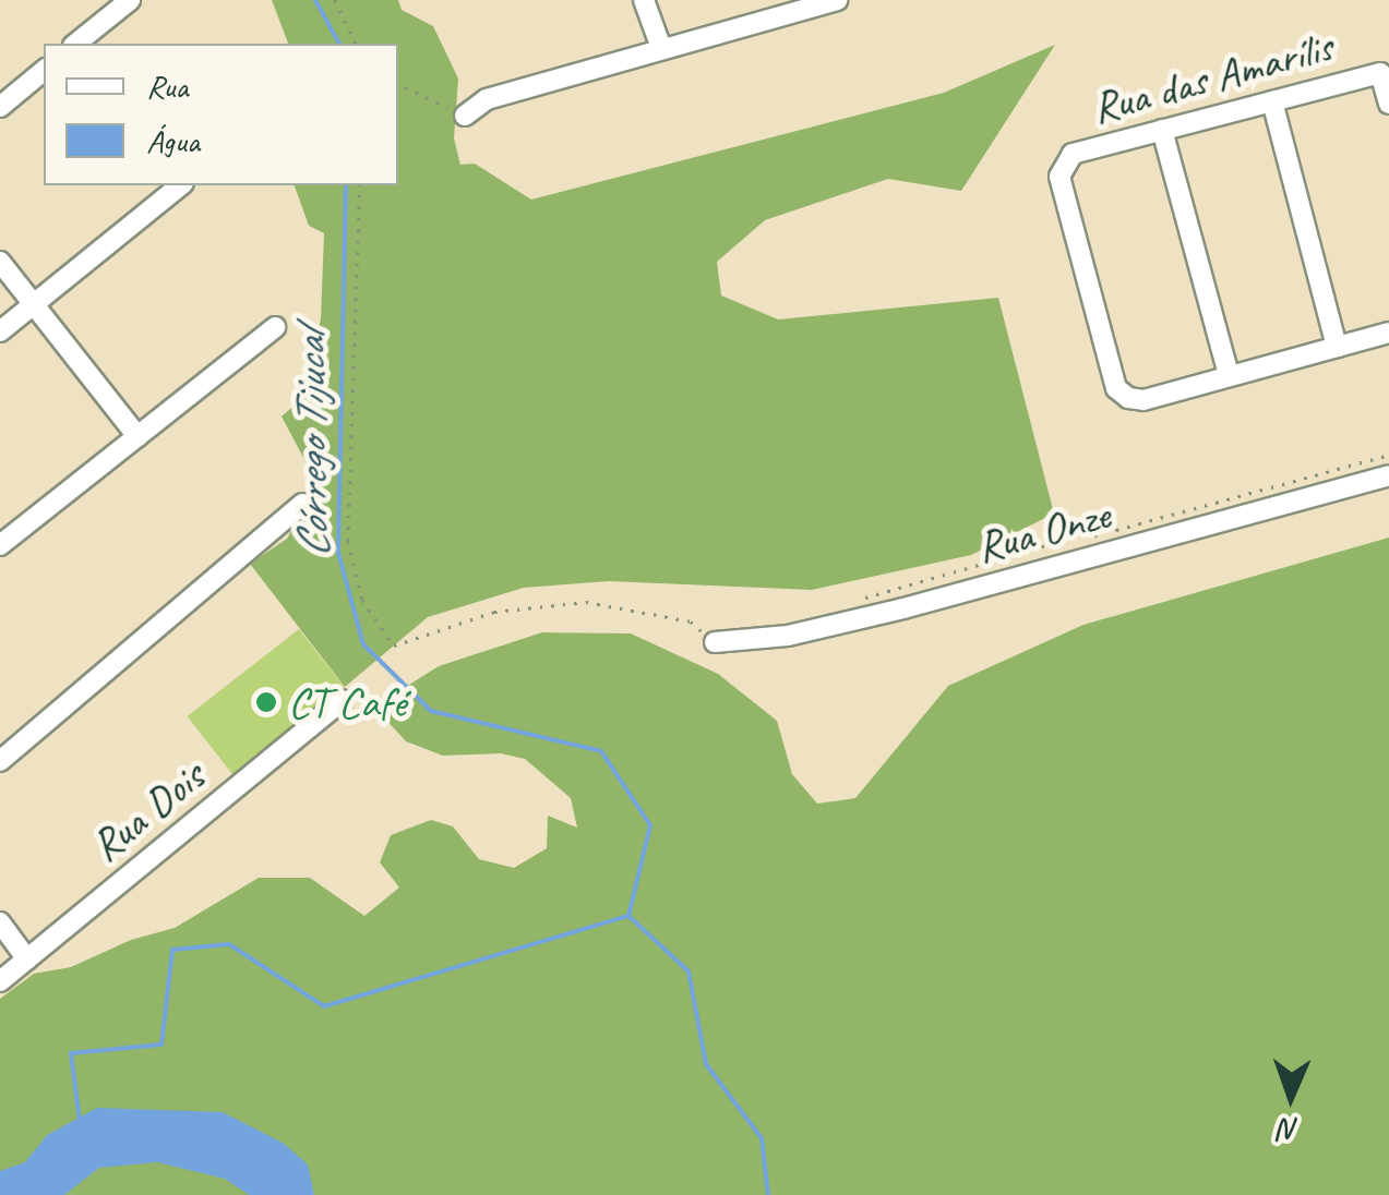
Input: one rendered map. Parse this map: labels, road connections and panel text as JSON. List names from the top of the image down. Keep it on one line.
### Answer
{"streets":{"street":["Rua das Amarílis","Rua Onze","Rua Dois"]},"water":["Córrego Tijucal"],"places":["CT Café"],"legend":["Rua","Água"],"north":"bottom"}
